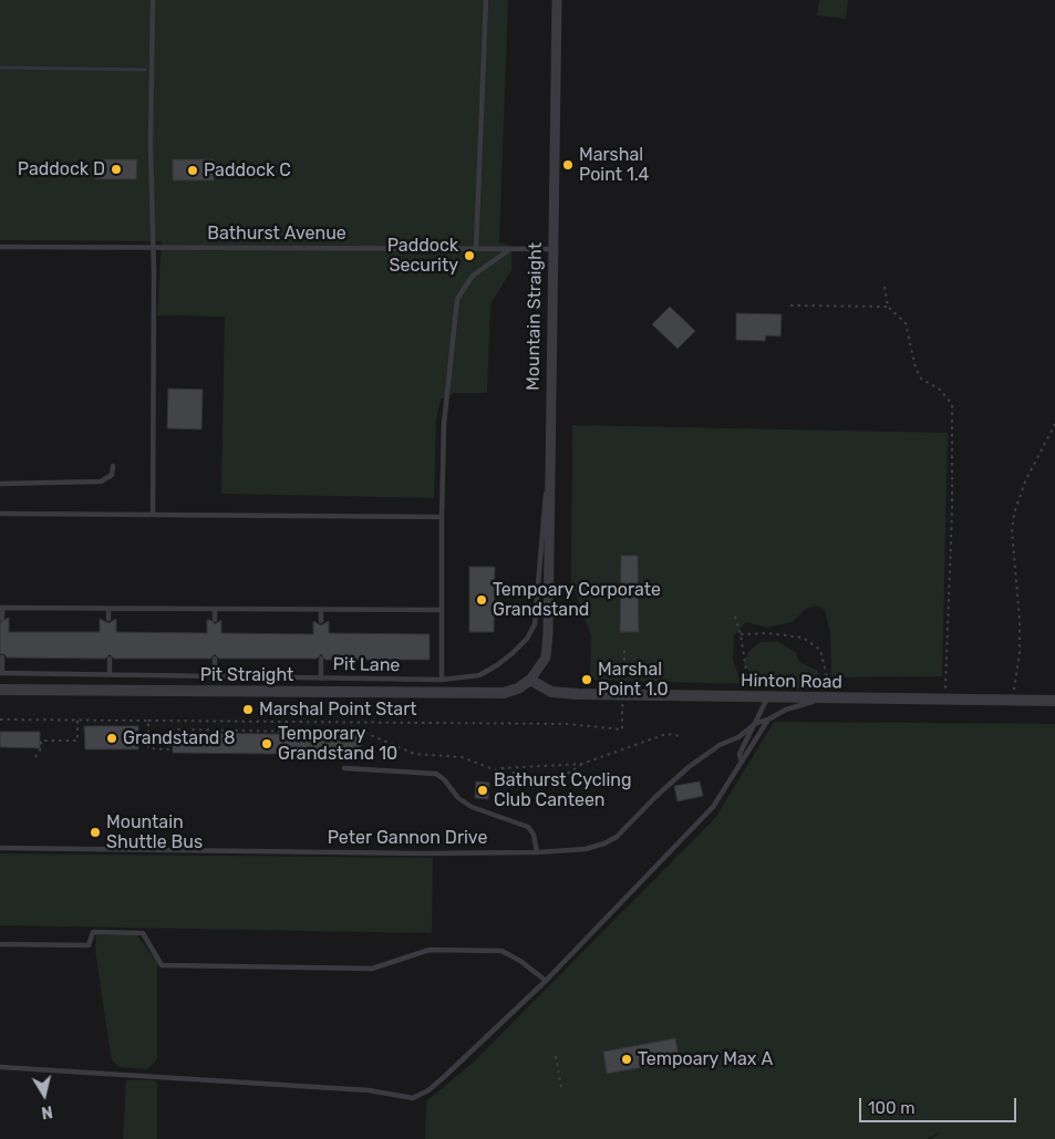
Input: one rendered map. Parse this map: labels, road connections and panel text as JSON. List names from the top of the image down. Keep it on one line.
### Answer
{"streets":{"street":["Mountain Straight","Pit Straight","Hinton Road"],"lane":["Bathurst Avenue","Pit Lane","Peter Gannon Drive"]},"crossings":[["Bathurst Avenue","Mountain Straight"],["Mountain Straight","Pit Lane"],["Mountain Straight","Pit Straight"],["Mountain Straight","Hinton Road"],["Pit Straight","Hinton Road"],["Hinton Road","Peter Gannon Drive"]],"places":["Marshal Point 1.4","Paddock D","Paddock C","Paddock Security","Tempoary Corporate Grandstand","Marshal Point 1.0","Marshal Point Start","Grandstand 8","Temporary Grandstand 10","Bathurst Cycling Club Canteen","Mountain Shuttle Bus","Tempoary Max A"],"scale_bar":"100 m","north":"bottom"}
